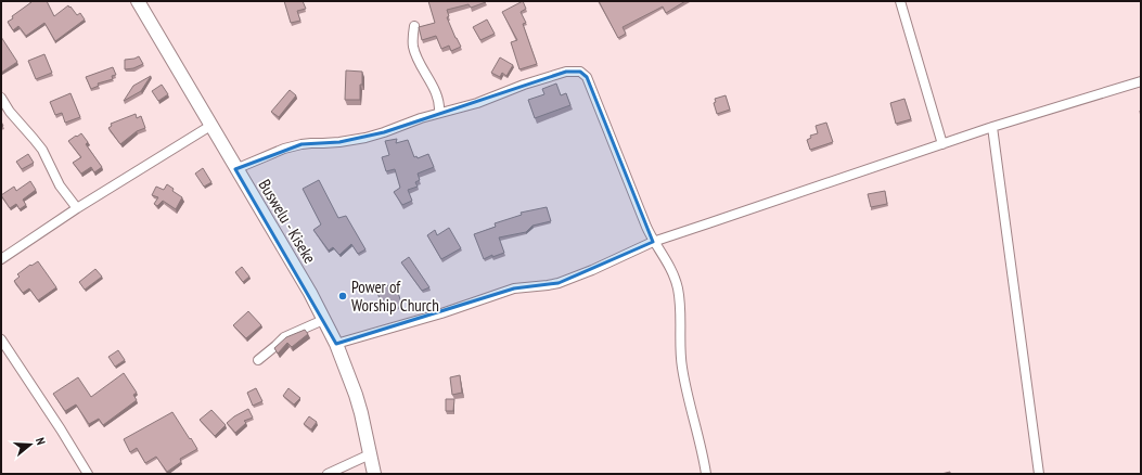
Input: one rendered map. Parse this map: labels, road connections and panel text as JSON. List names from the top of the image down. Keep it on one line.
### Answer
{"streets":{"main road":["Buswelu - Kiseke"]},"places":["Power of Worship Church"],"north":"right"}
